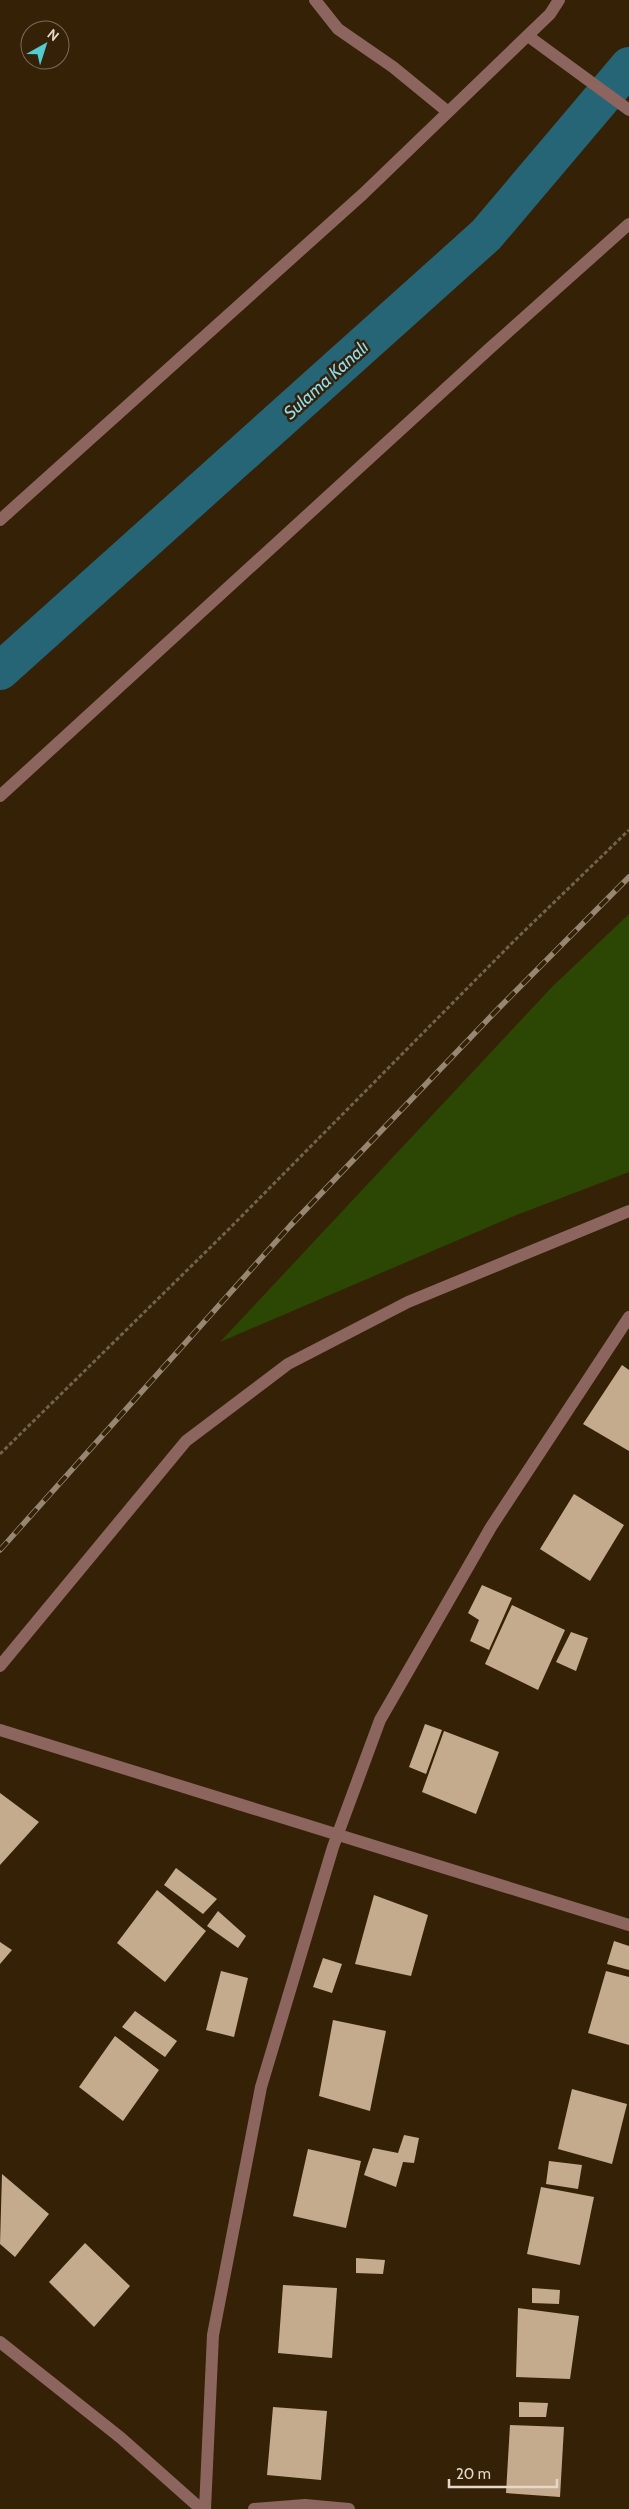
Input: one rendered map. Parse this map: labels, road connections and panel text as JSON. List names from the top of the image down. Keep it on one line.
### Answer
{"water":["Sulama Kanalı"],"scale_bar":"20 m","north":"top right"}
